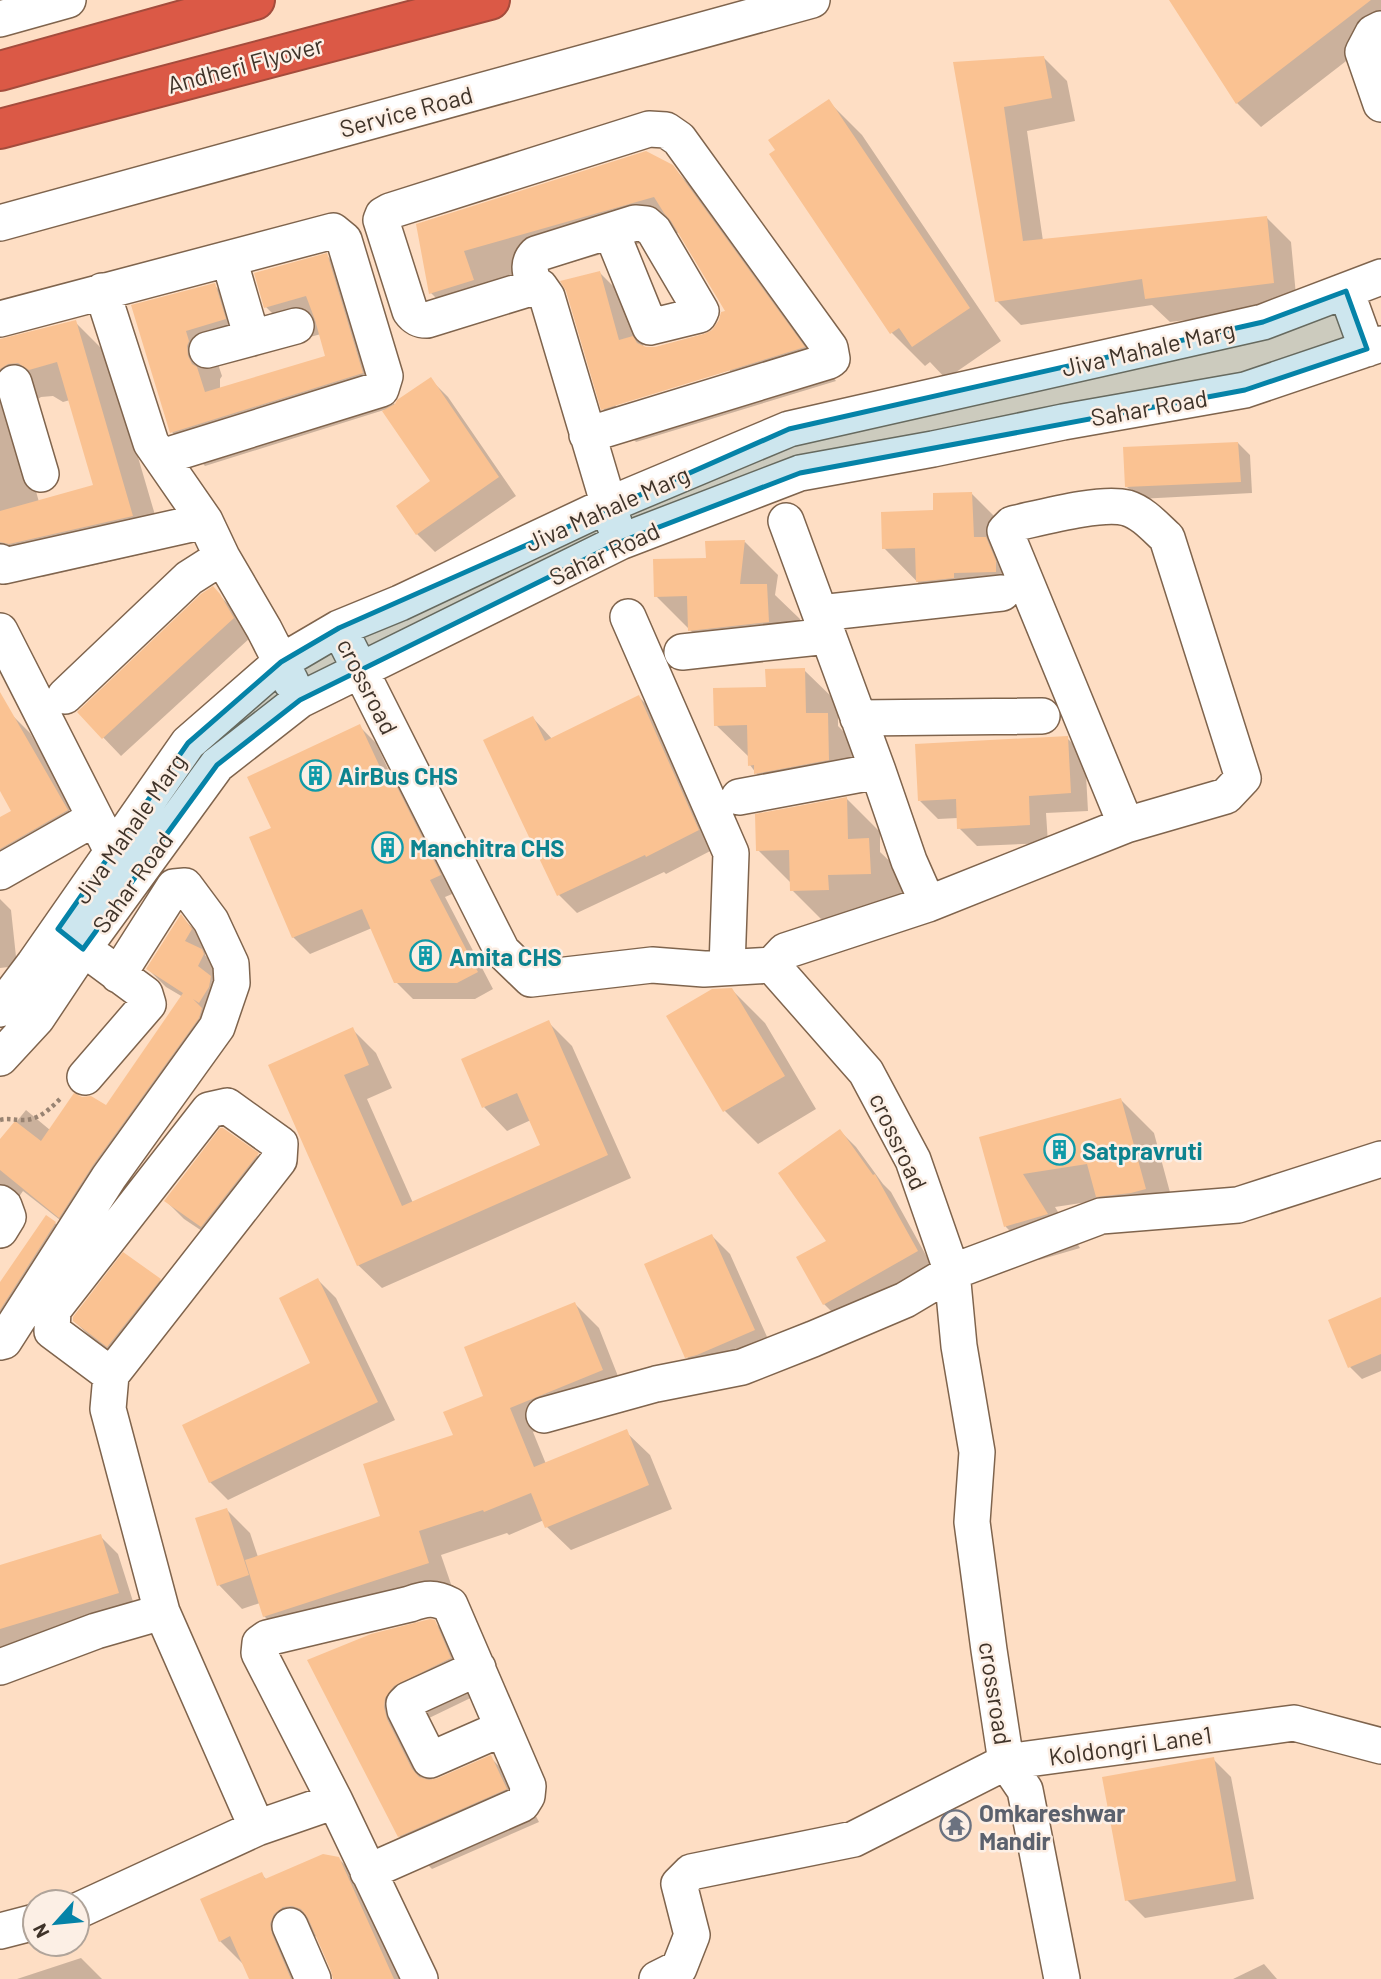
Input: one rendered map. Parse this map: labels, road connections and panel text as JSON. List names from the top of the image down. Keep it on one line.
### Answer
{"streets":{"highway":["Andheri Flyover"],"street":["Service Road","Jiva Mahale Marg","Sahar Road","crossroad","Koldongri Lane1"]},"crossings":[["Jiva Mahale Marg","Sahar Road"],["Jiva Mahale Marg","crossroad"],["Sahar Road","crossroad"],["crossroad","Koldongri Lane1"]],"places":{"building":["AirBus CHS","Manchitra CHS","Amita CHS","Satpravruti"],"temple":["Omkareshwar Mandir"]},"north":"bottom left"}
